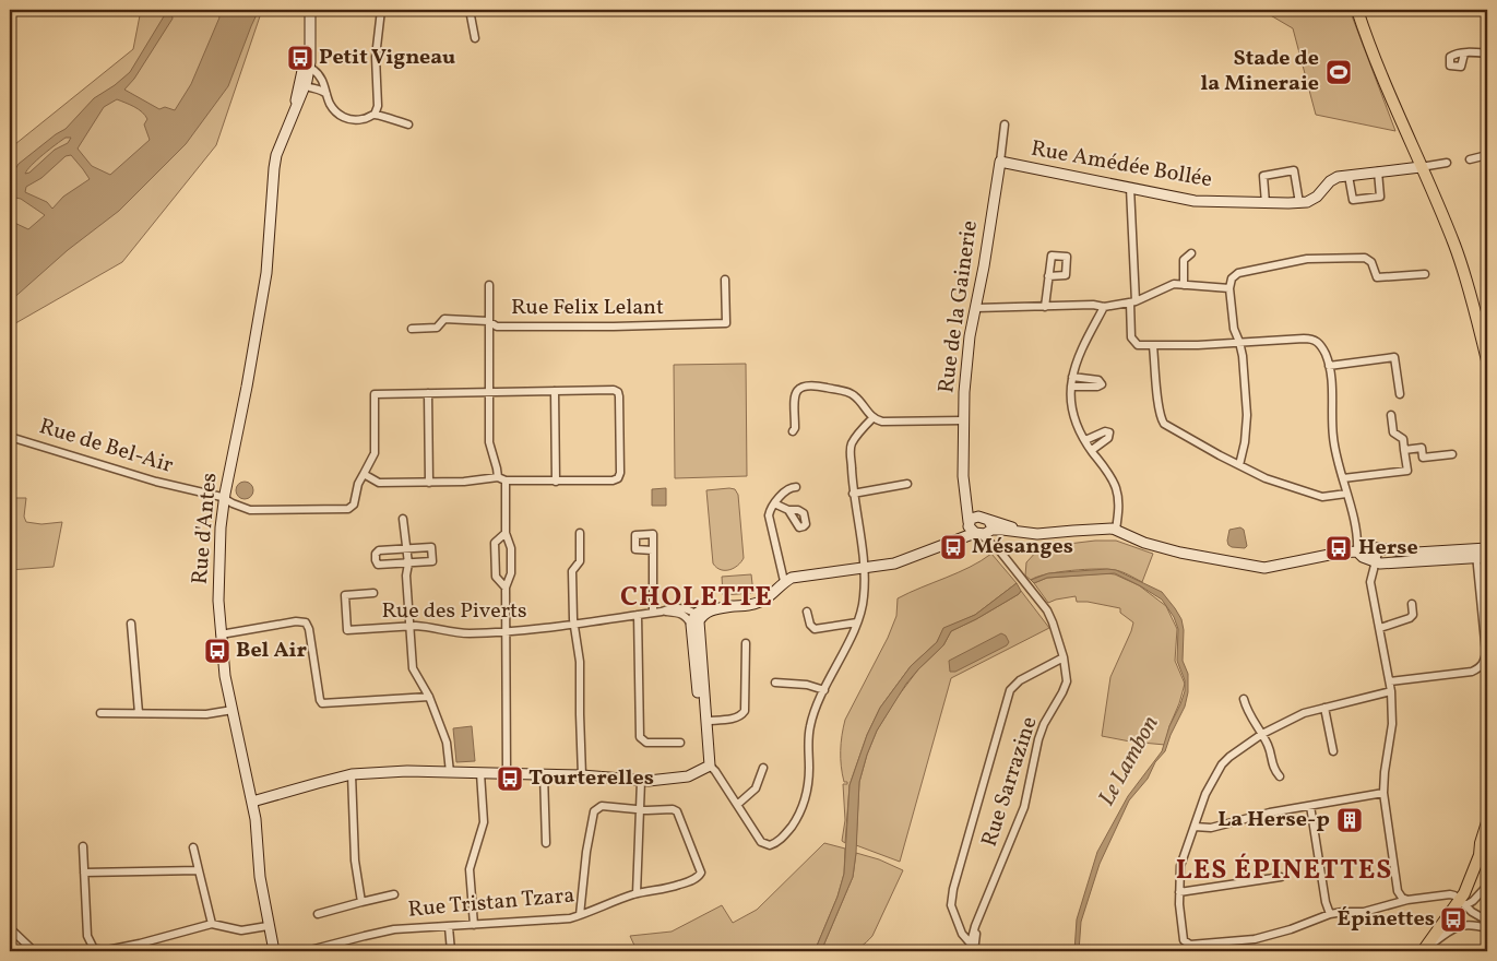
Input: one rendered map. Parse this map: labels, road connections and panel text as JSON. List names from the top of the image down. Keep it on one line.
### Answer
{"streets":{"street":["Rue Amédée Bollée","Rue de la Gainerie","Rue Felix Lelant","Rue de Bel-Air","Rue d'Antes","Rue des Piverts","Rue Sarrazine","Rue Tristan Tzara"]},"crossings":[["Rue Amédée Bollée","Rue de la Gainerie"],["Rue de la Gainerie","Rue Sarrazine"],["Rue de Bel-Air","Rue d'Antes"]],"districts":["CHOLETTE","LES ÉPINETTES"],"water":["Le Lambon"],"places":{"bus stop":["Petit Vigneau","Mésanges","Herse","Bel Air","Tourterelles","Épinettes"],"sports":["Stade de la Mineraie"],"building":["La Herse-p"]}}
